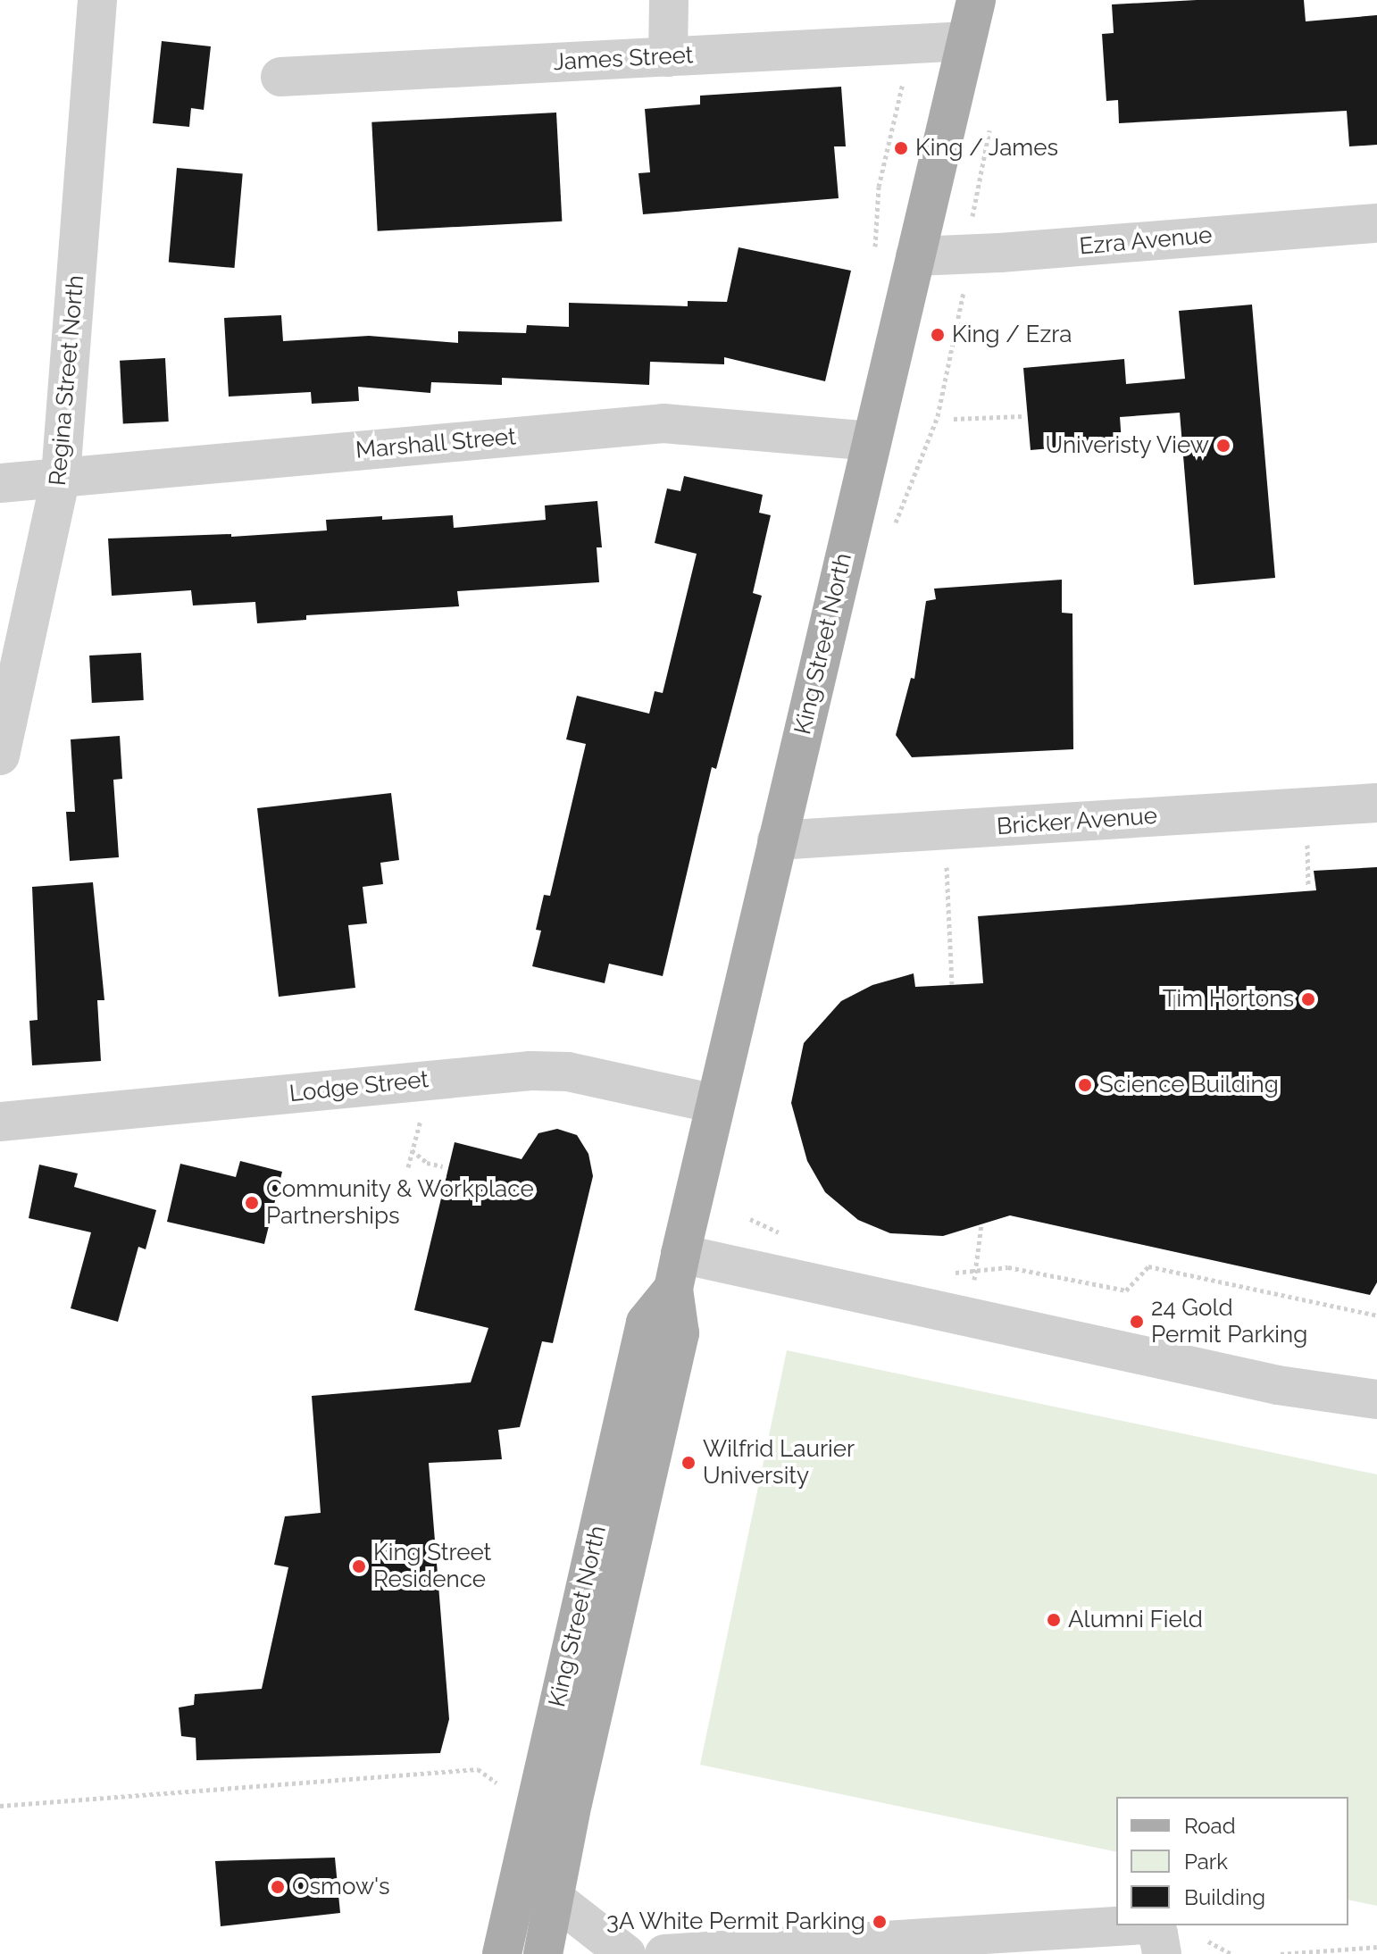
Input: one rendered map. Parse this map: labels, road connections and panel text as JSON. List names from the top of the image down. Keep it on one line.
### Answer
{"streets":{"main road":["King Street North"],"street":["James Street","Ezra Avenue","Regina Street North","Marshall Street","Bricker Avenue","Lodge Street"]},"crossings":[["James Street","King Street North"],["Ezra Avenue","King Street North"],["Regina Street North","Marshall Street"],["Marshall Street","King Street North"],["King Street North","Bricker Avenue"],["King Street North","Lodge Street"]],"places":["King / James","King / Ezra","Univeristy View","Tim Hortons","Science Building","Community & Workplace Partnerships","24 Gold Permit Parking","Wilfrid Laurier University","King Street Residence","Alumni Field","Osmow's","3A White Permit Parking"],"legend":["Road","Park","Building"]}
